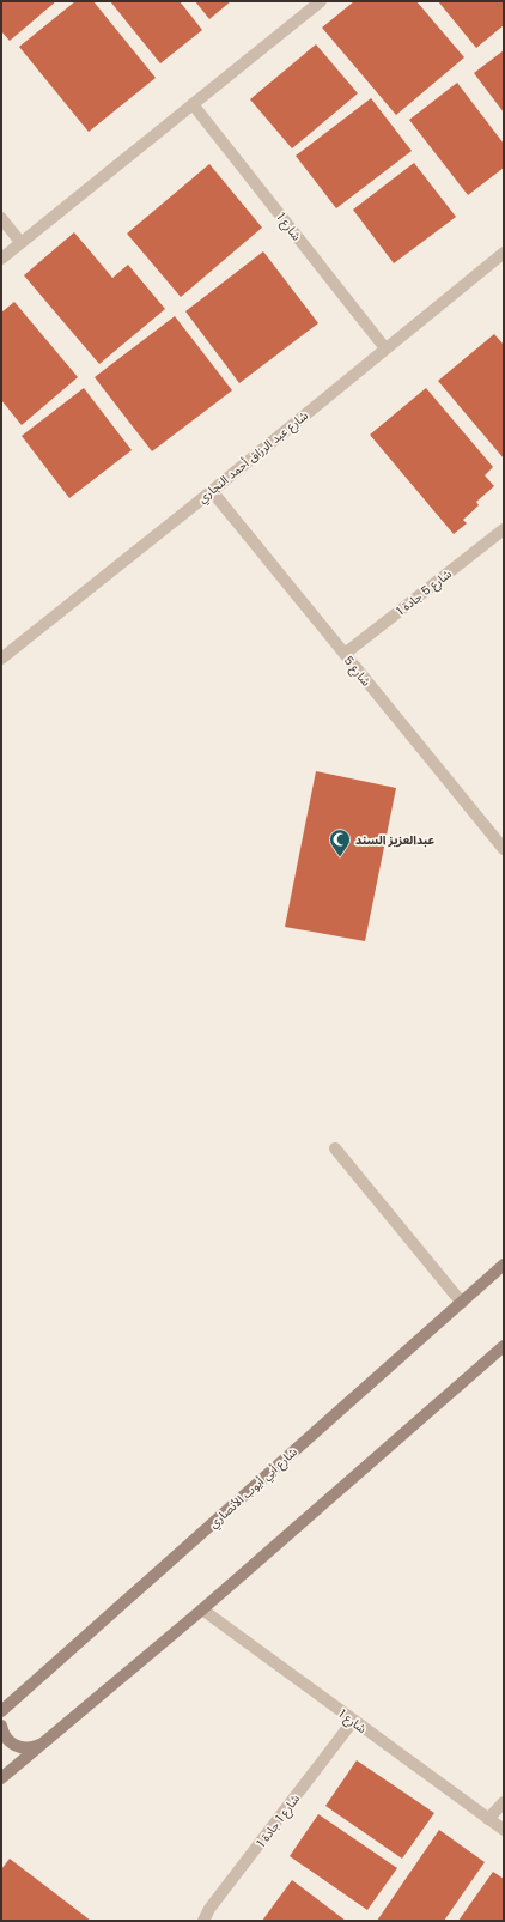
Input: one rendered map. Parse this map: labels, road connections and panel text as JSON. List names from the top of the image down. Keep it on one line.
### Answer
{"streets":{"street":["شارع 1","شارع عبد الرزاق أحمد النجاري","شارع 5 جادة 1","شارع 5","شارع أبي أيوب الأنصاري","شارع 1 جادة 1"]},"crossings":[["شارع 1","شارع عبد الرزاق أحمد النجاري"],["شارع 1","شارع 1 جادة 1"],["شارع عبد الرزاق أحمد النجاري","شارع 5"],["شارع 5 جادة 1","شارع 5"]],"places":{"mosque":["عبدالعزيز السند"]}}
